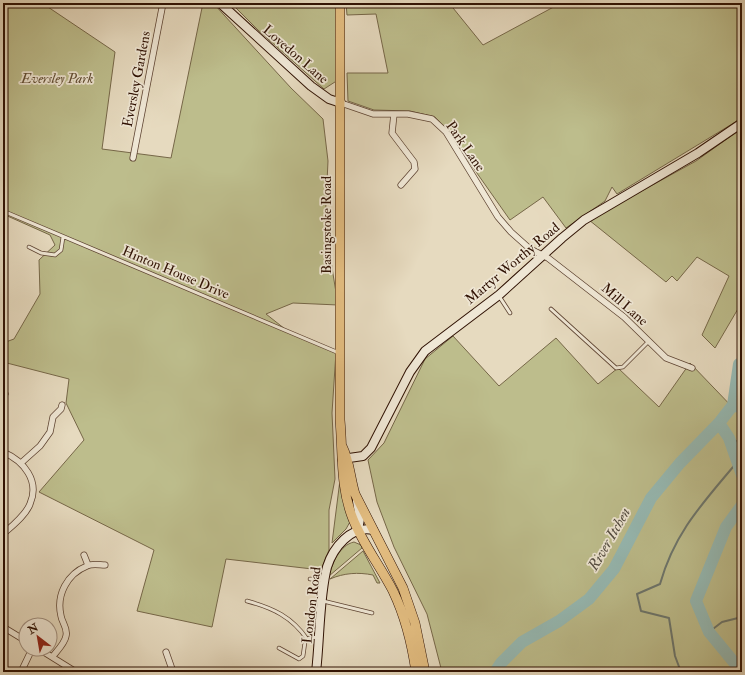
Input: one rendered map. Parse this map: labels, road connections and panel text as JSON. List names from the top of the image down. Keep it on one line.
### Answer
{"streets":{"main road":["Lovedon Lane","Basingstoke Road","Martyr Worthy Road","London Road"],"street":["Eversley Gardens","Park Lane","Mill Lane"],"lane":["Hinton House Drive"]},"crossings":[["Lovedon Lane","Park Lane"],["Lovedon Lane","Basingstoke Road"],["Park Lane","Basingstoke Road"],["Park Lane","Martyr Worthy Road"],["Park Lane","Mill Lane"],["Basingstoke Road","Martyr Worthy Road"],["Basingstoke Road","Hinton House Drive"],["Basingstoke Road","London Road"],["Martyr Worthy Road","Mill Lane"]],"water":["River Itchen"],"parks":["Eversley Park"],"north":"top left"}
